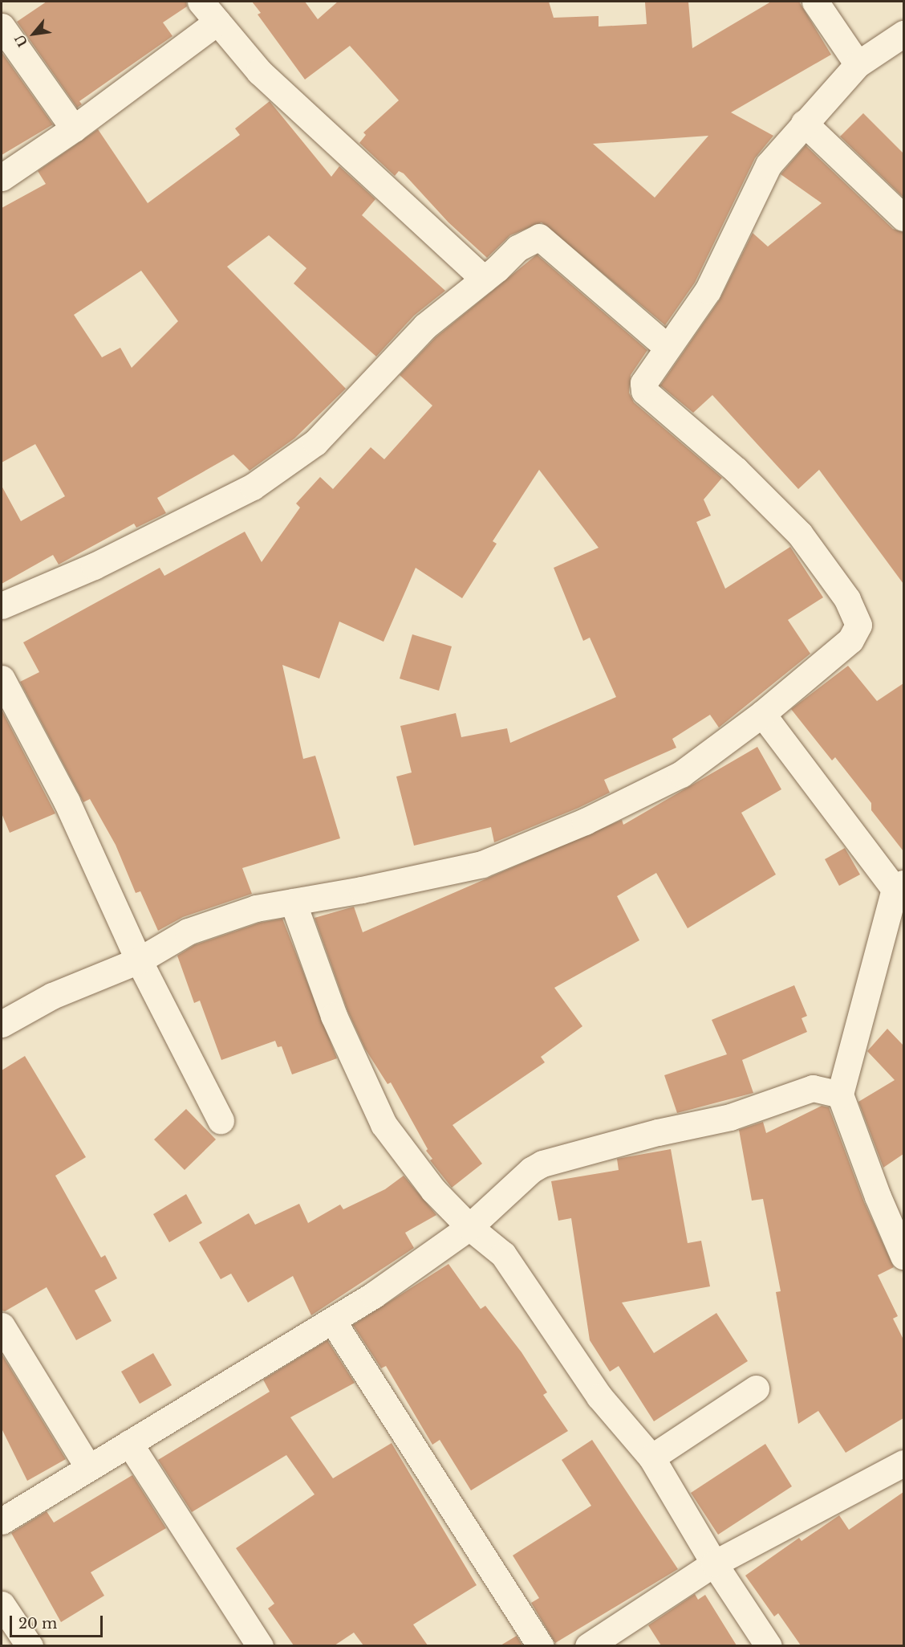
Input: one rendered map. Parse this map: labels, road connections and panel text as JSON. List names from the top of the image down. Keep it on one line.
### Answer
{"scale_bar":"20 m","north":"bottom left"}
